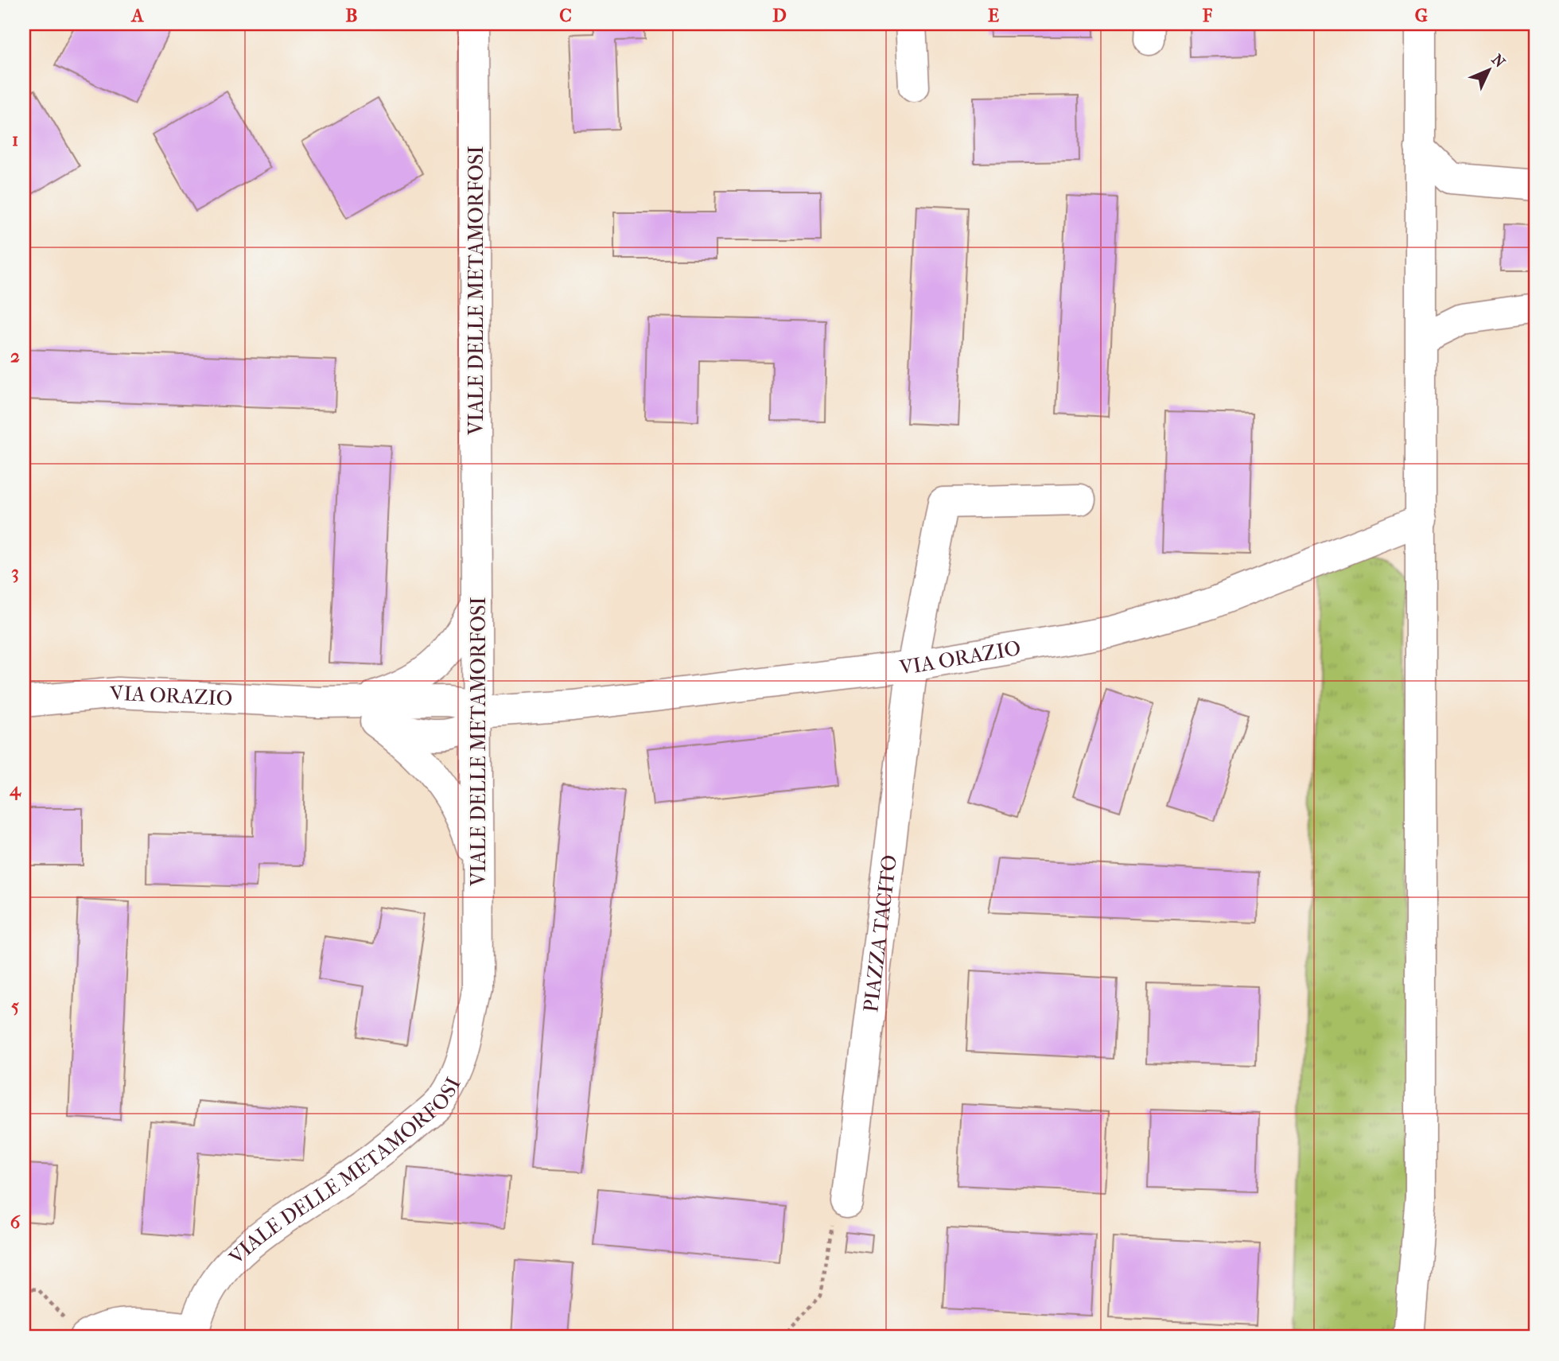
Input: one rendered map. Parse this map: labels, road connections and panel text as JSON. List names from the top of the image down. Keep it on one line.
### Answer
{"streets":{"main road":["VIALE DELLE METAMORFOSI","VIA ORAZIO","PIAZZA TACITO"]},"crossings":[["VIALE DELLE METAMORFOSI","VIA ORAZIO"],["VIA ORAZIO","PIAZZA TACITO"]],"north":"top right","grid":{"columns":["A","B","C","D","E","F","G"],"rows":["1","2","3","4","5","6"]}}
